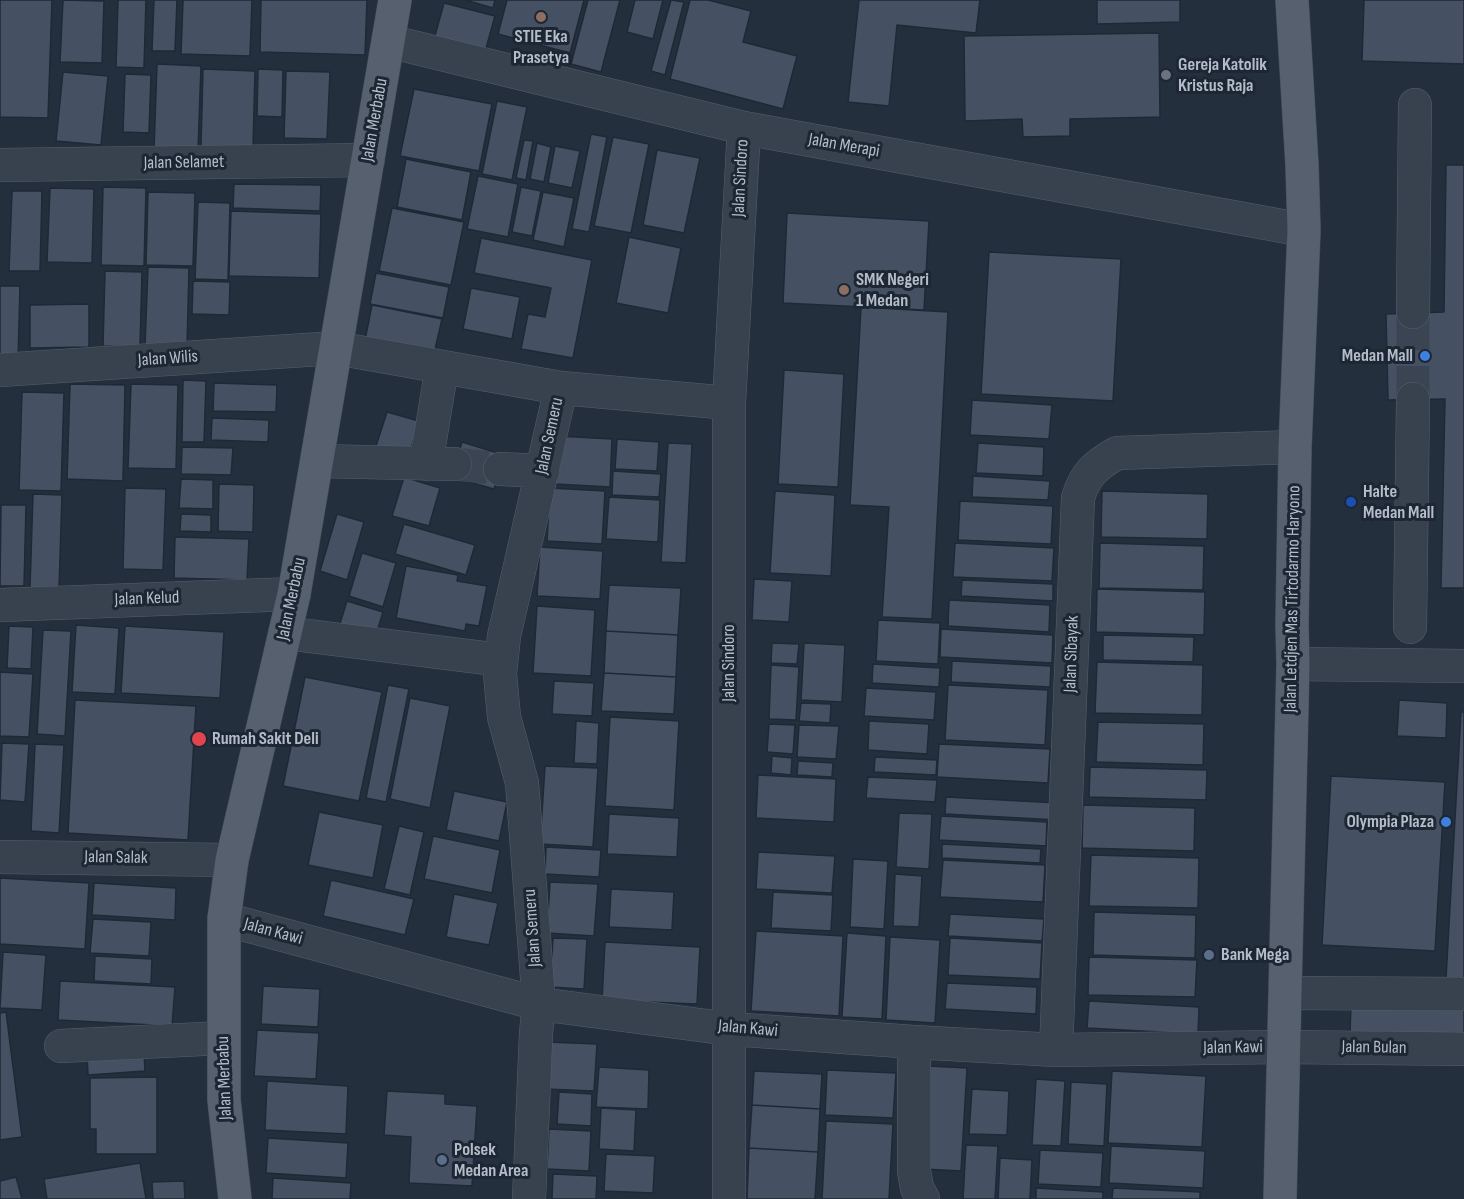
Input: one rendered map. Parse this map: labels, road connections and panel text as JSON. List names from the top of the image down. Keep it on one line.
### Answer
{"streets":{"main road":["Jalan Merbabu","Jalan Letdjen Mas Tirtodarmo Haryono"],"street":["Jalan Merapi","Jalan Selamet","Jalan Sindoro","Jalan Wilis","Jalan Semeru","Jalan Kelud","Jalan Sibayak","Jalan Salak","Jalan Kawi","Jalan Bulan"]},"crossings":[["Jalan Merbabu","Jalan Merapi"],["Jalan Merbabu","Jalan Selamet"],["Jalan Merbabu","Jalan Wilis"],["Jalan Merbabu","Jalan Kelud"],["Jalan Merbabu","Jalan Salak"],["Jalan Merbabu","Jalan Kawi"],["Jalan Merapi","Jalan Sindoro"],["Jalan Merapi","Jalan Letdjen Mas Tirtodarmo Haryono"],["Jalan Sindoro","Jalan Wilis"],["Jalan Sindoro","Jalan Kawi"],["Jalan Wilis","Jalan Semeru"],["Jalan Semeru","Jalan Kawi"],["Jalan Letdjen Mas Tirtodarmo Haryono","Jalan Sibayak"],["Jalan Letdjen Mas Tirtodarmo Haryono","Jalan Kawi"],["Jalan Letdjen Mas Tirtodarmo Haryono","Jalan Bulan"],["Jalan Sibayak","Jalan Kawi"],["Jalan Kawi","Jalan Bulan"]],"places":["STIE Eka Prasetya","Gereja Katolik Kristus Raja","SMK Negeri 1 Medan","Medan Mall","Halte Medan Mall","Rumah Sakit Deli","Olympia Plaza","Bank Mega","Polsek Medan Area"]}
